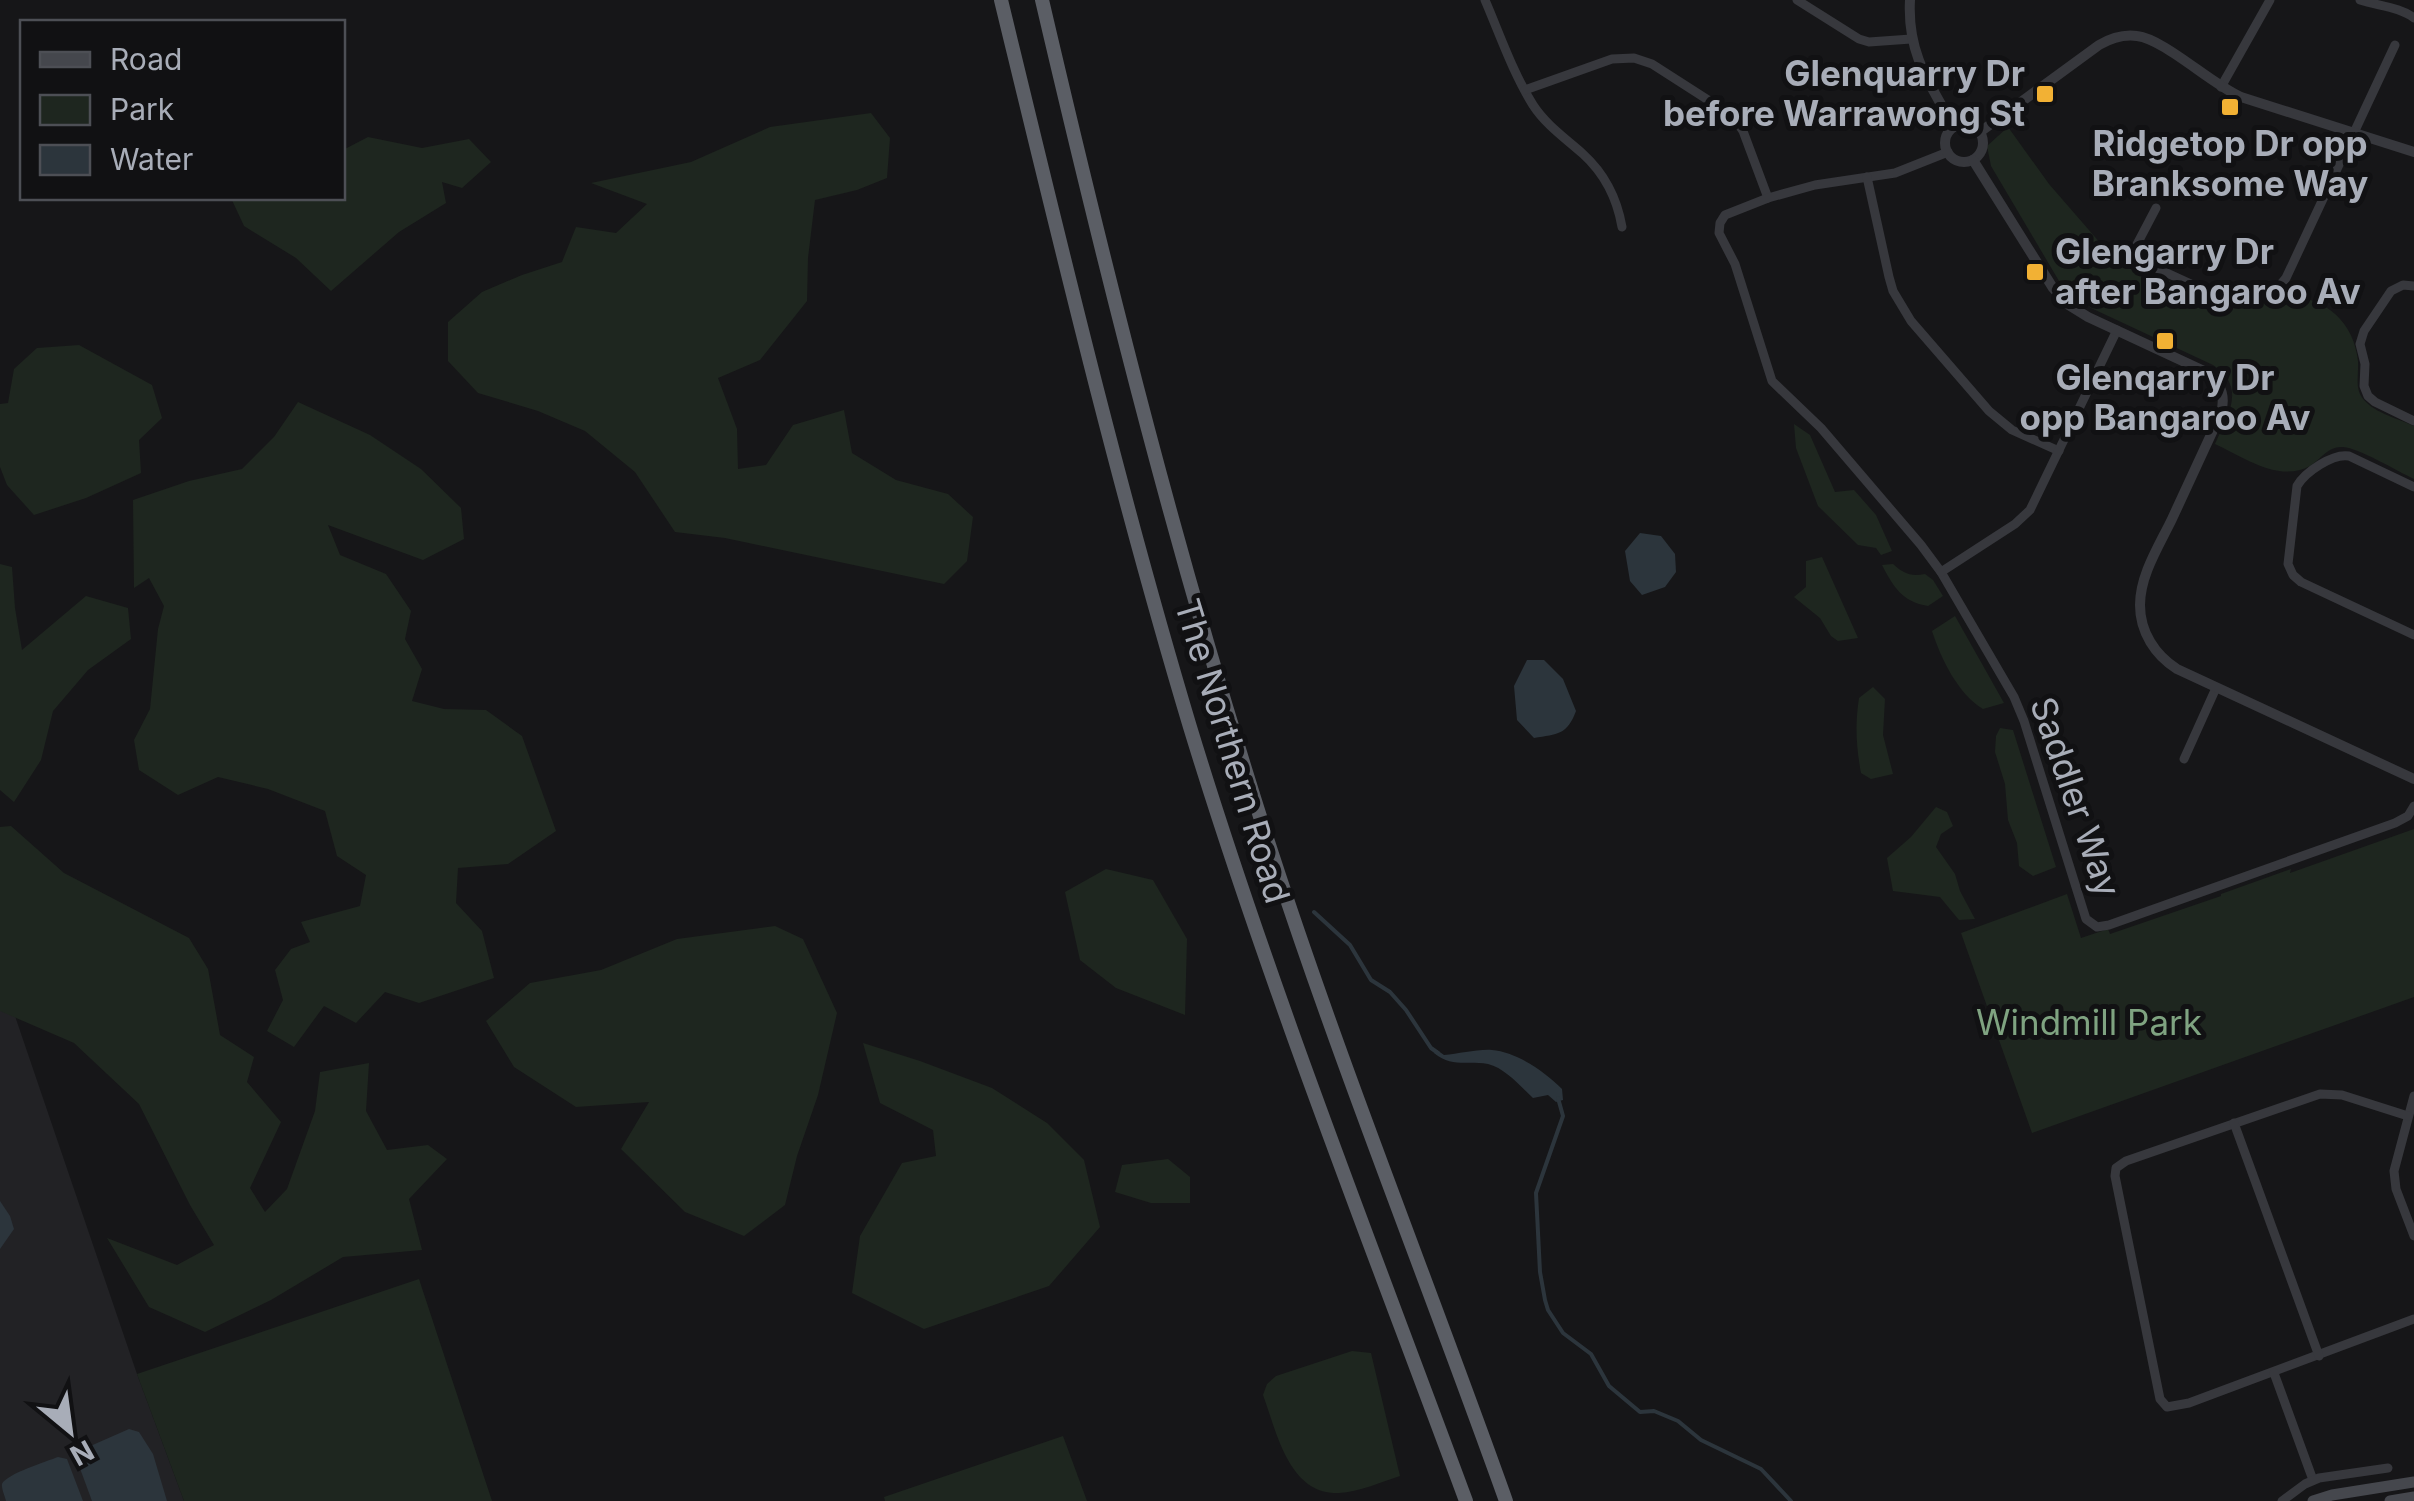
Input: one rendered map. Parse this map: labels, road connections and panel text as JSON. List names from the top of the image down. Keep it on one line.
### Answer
{"streets":{"highway":["The Northern Road"],"street":["Saddler Way"]},"parks":["Windmill Park"],"places":{"transit":["Glenquarry Dr before Warrawong St","Ridgetop Dr opp Branksome Way","Glengarry Dr after Bangaroo Av","Glenqarry Dr opp Bangaroo Av"]},"legend":["Road","Park","Water"],"north":"bottom right"}
